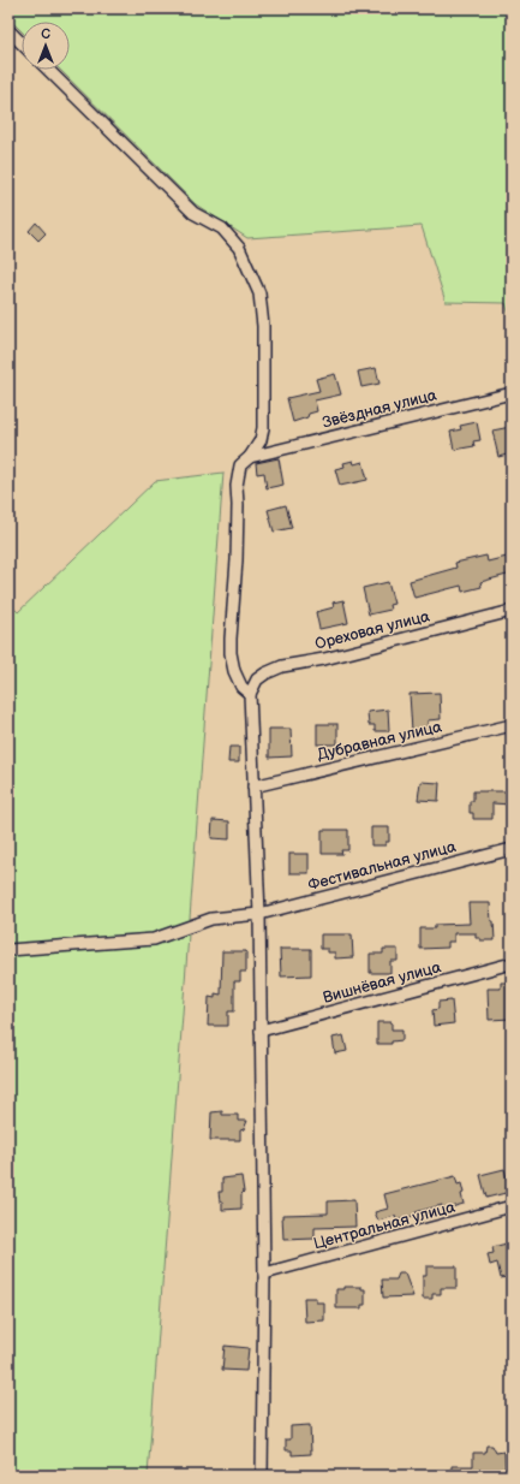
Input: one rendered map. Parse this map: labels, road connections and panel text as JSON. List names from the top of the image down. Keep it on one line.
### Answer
{"streets":{"street":["Звёздная улица","Ореховая улица","Дубравная улица","Фестивальная улица","Вишнёвая улица","Центральная улица"]},"north":"top"}
